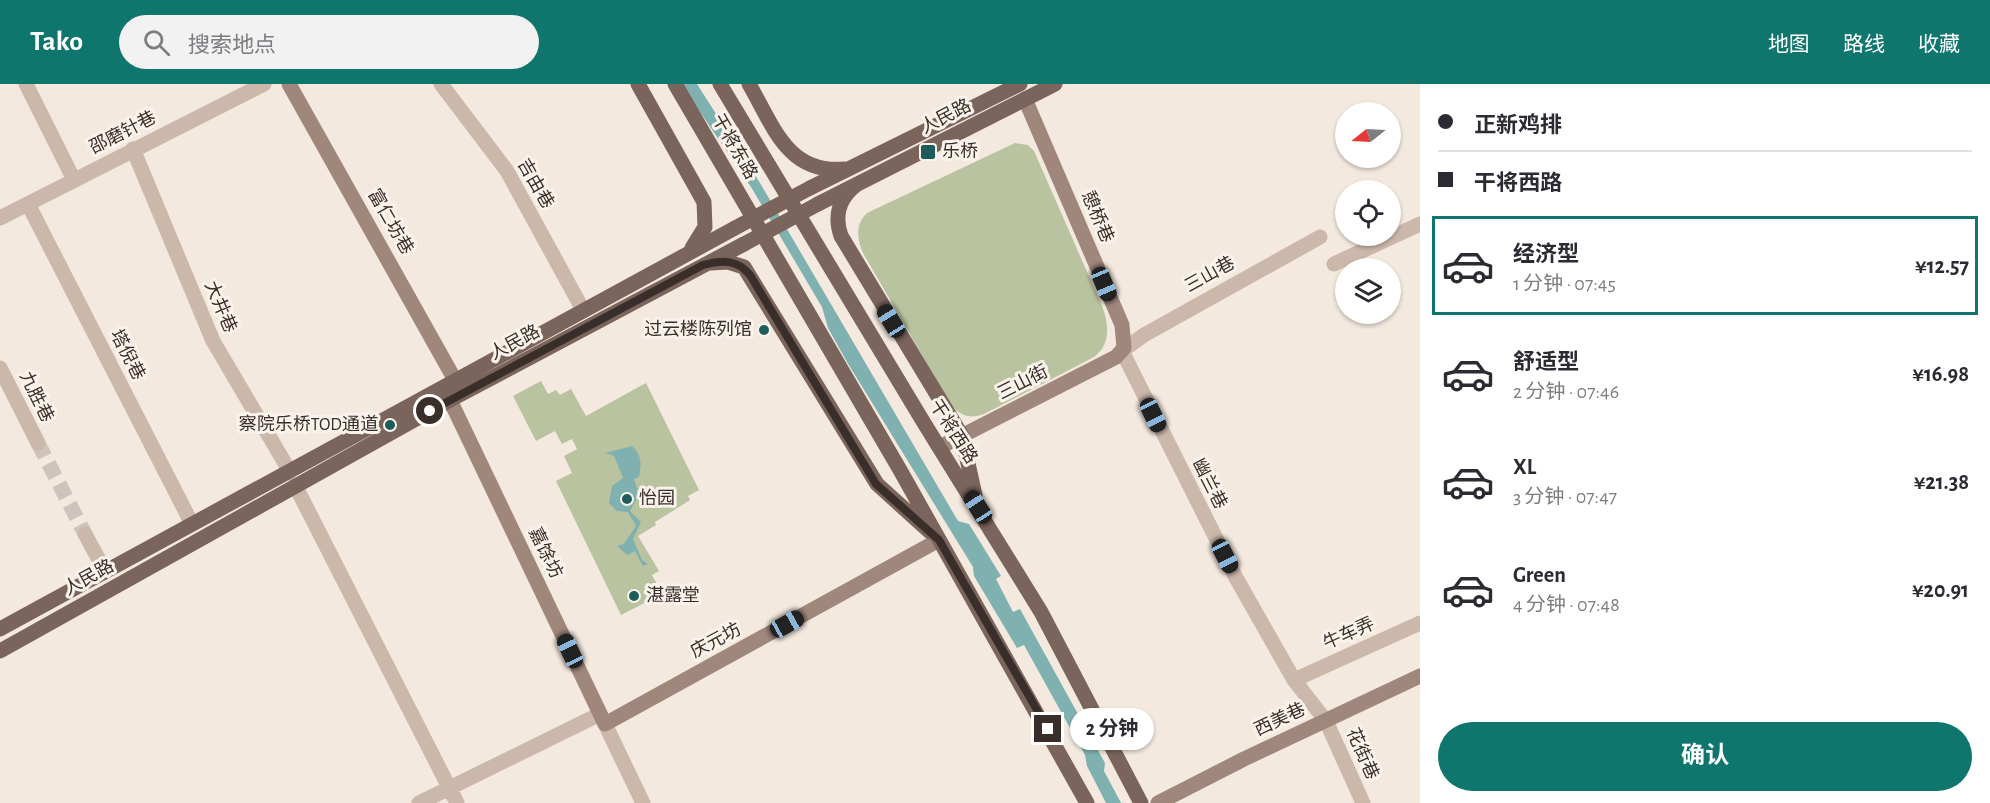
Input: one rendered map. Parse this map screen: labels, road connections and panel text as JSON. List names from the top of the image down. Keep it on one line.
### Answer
{"streets":{"main road":["人民路","干将东路","干将西路"],"street":["邵磨针巷","吉由巷","憩桥巷","富仁坊巷","三山巷","大井巷","塔倪巷","三山街","九胜巷","幽兰巷","嘉馀坊","牛车弄","庆元坊","西美巷","花街巷"]},"crossings":[["人民路","吉由巷"],["人民路","憩桥巷"],["人民路","富仁坊巷"],["人民路","大井巷"],["人民路","塔倪巷"],["人民路","嘉馀坊"],["邵磨针巷","大井巷"],["邵磨针巷","塔倪巷"],["干将东路","干将西路"],["憩桥巷","三山巷"],["憩桥巷","三山街"],["憩桥巷","幽兰巷"],["三山巷","三山街"],["三山巷","幽兰巷"],["三山街","干将西路"],["三山街","幽兰巷"],["幽兰巷","牛车弄"],["幽兰巷","西美巷"],["幽兰巷","花街巷"],["嘉馀坊","庆元坊"],["西美巷","花街巷"]],"places":{"transit":["乐桥"],"other":["过云楼陈列馆","察院乐桥TOD通道","怡园","湛露堂"]},"north":"left","page":{"header":"Tako","search":"搜索地点","nav":["地图","路线","收藏"],"banner":["正新鸡排","干将西路"],"list":[{"name":"经济型","note":"1 分钟 · 07:45","value":"¥12.57"},{"name":"舒适型","note":"2 分钟 · 07:46","value":"¥16.98"},{"name":"XL","note":"3 分钟 · 07:47","value":"¥21.38"},{"name":"Green","note":"4 分钟 · 07:48","value":"¥20.91"}],"bubble":"2 分钟","buttons":"确认"}}
